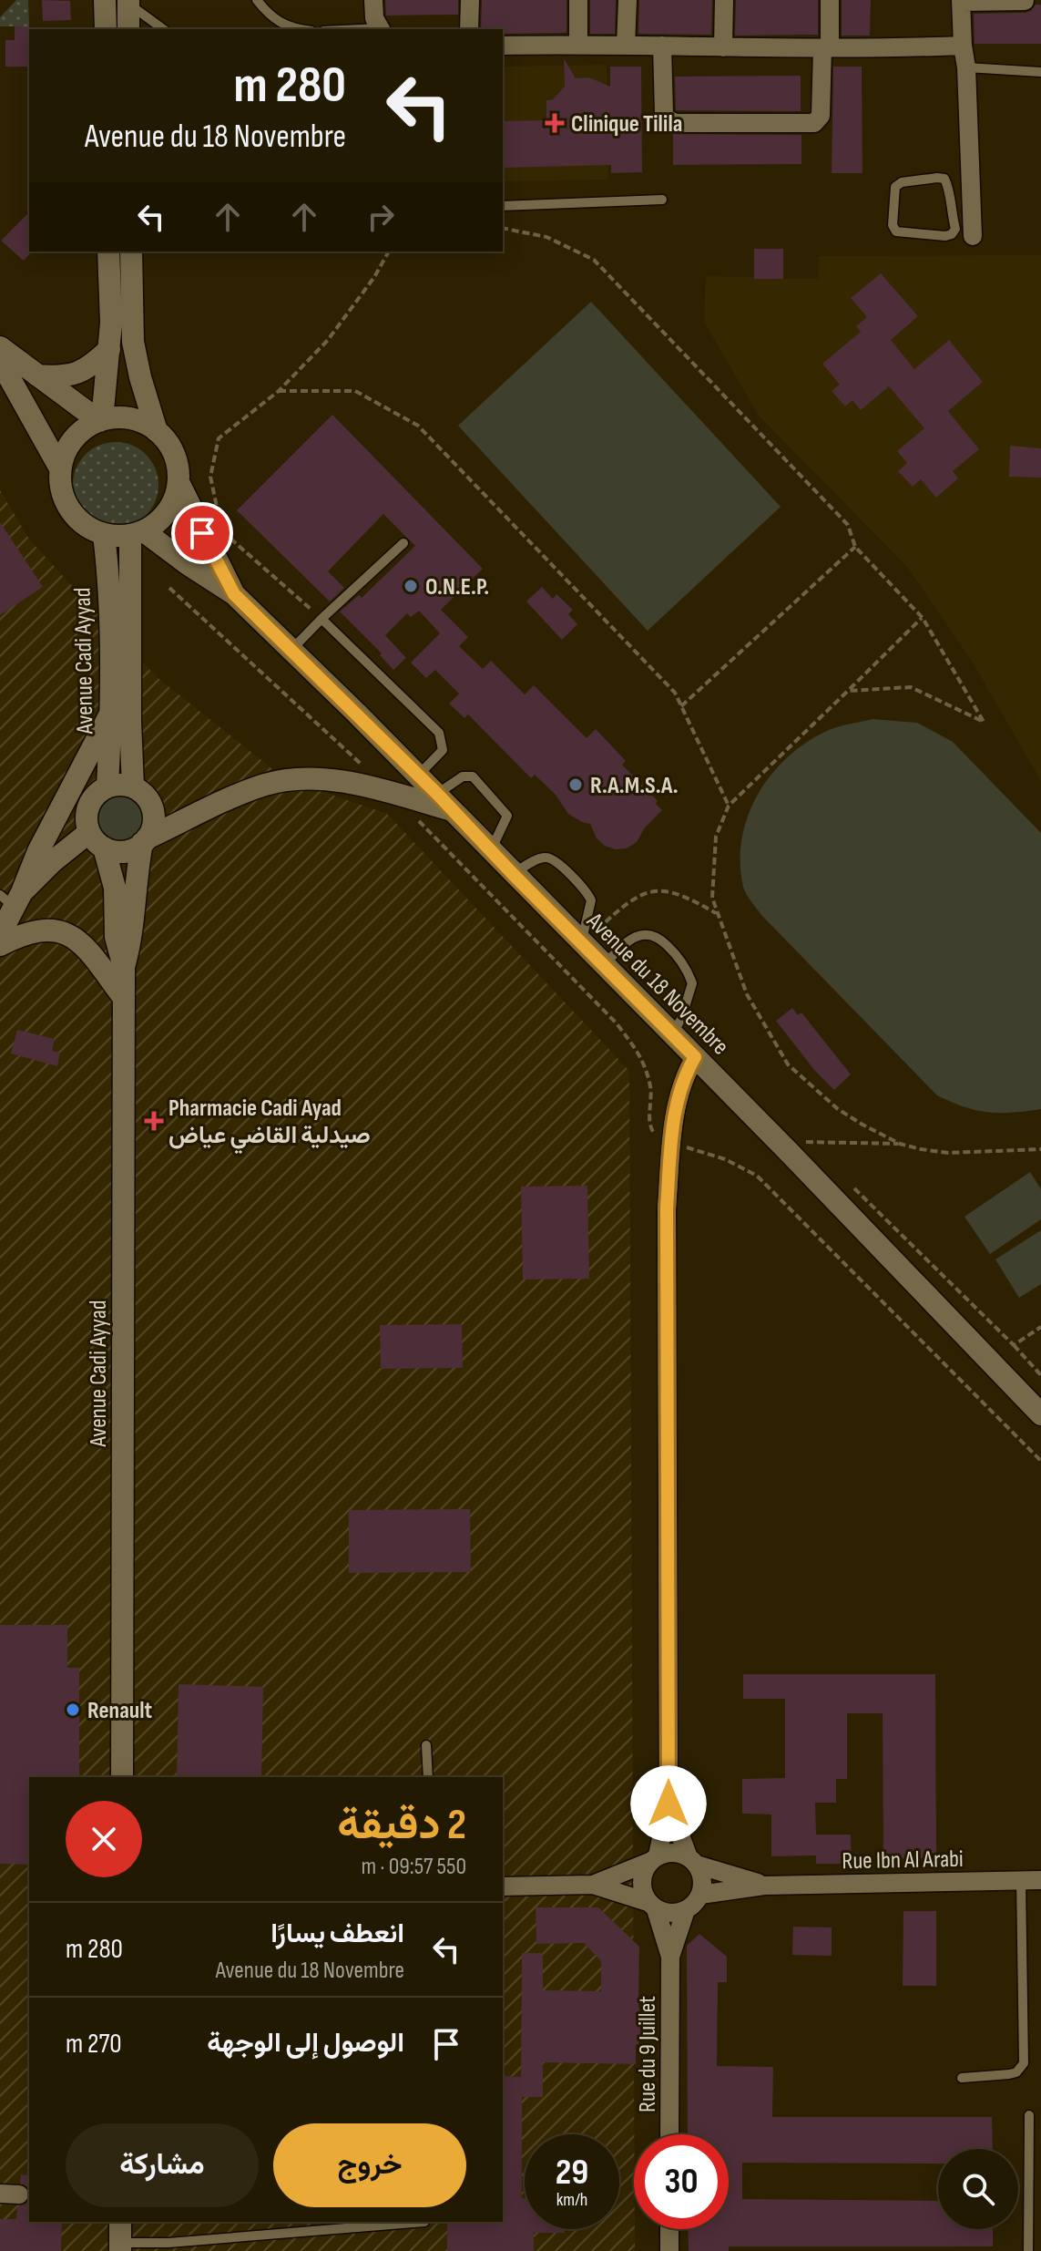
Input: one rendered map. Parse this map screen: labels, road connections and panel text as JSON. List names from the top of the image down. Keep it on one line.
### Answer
{"streets":{"main road":["Avenue Cadi Ayyad","Avenue du 18 Novembre"],"street":["Rue Ibn Al Arabi","Rue du 9 Juillet"]},"crossings":[["Avenue Cadi Ayyad","Avenue du 18 Novembre"],["Rue Ibn Al Arabi","Rue du 9 Juillet"]],"places":{"health":["Clinique Tilila","Pharmacie Cadi Ayad صيدلية القاضي عياض"],"other":["O.N.E.P.","R.A.M.S.A.","Renault"]},"page":{"turn":["280 m","Avenue du 18 Novembre"],"heading":["2 دقيقة","550 m · 09:57"],"list":[{"name":"انعطف يسارًا","note":"Avenue du 18 Novembre","value":"280 m"},{"name":"الوصول إلى الوجهة","value":"270 m"}],"buttons":["خروج","مشاركة"],"speed":"29 km/h","limit":"30"}}
